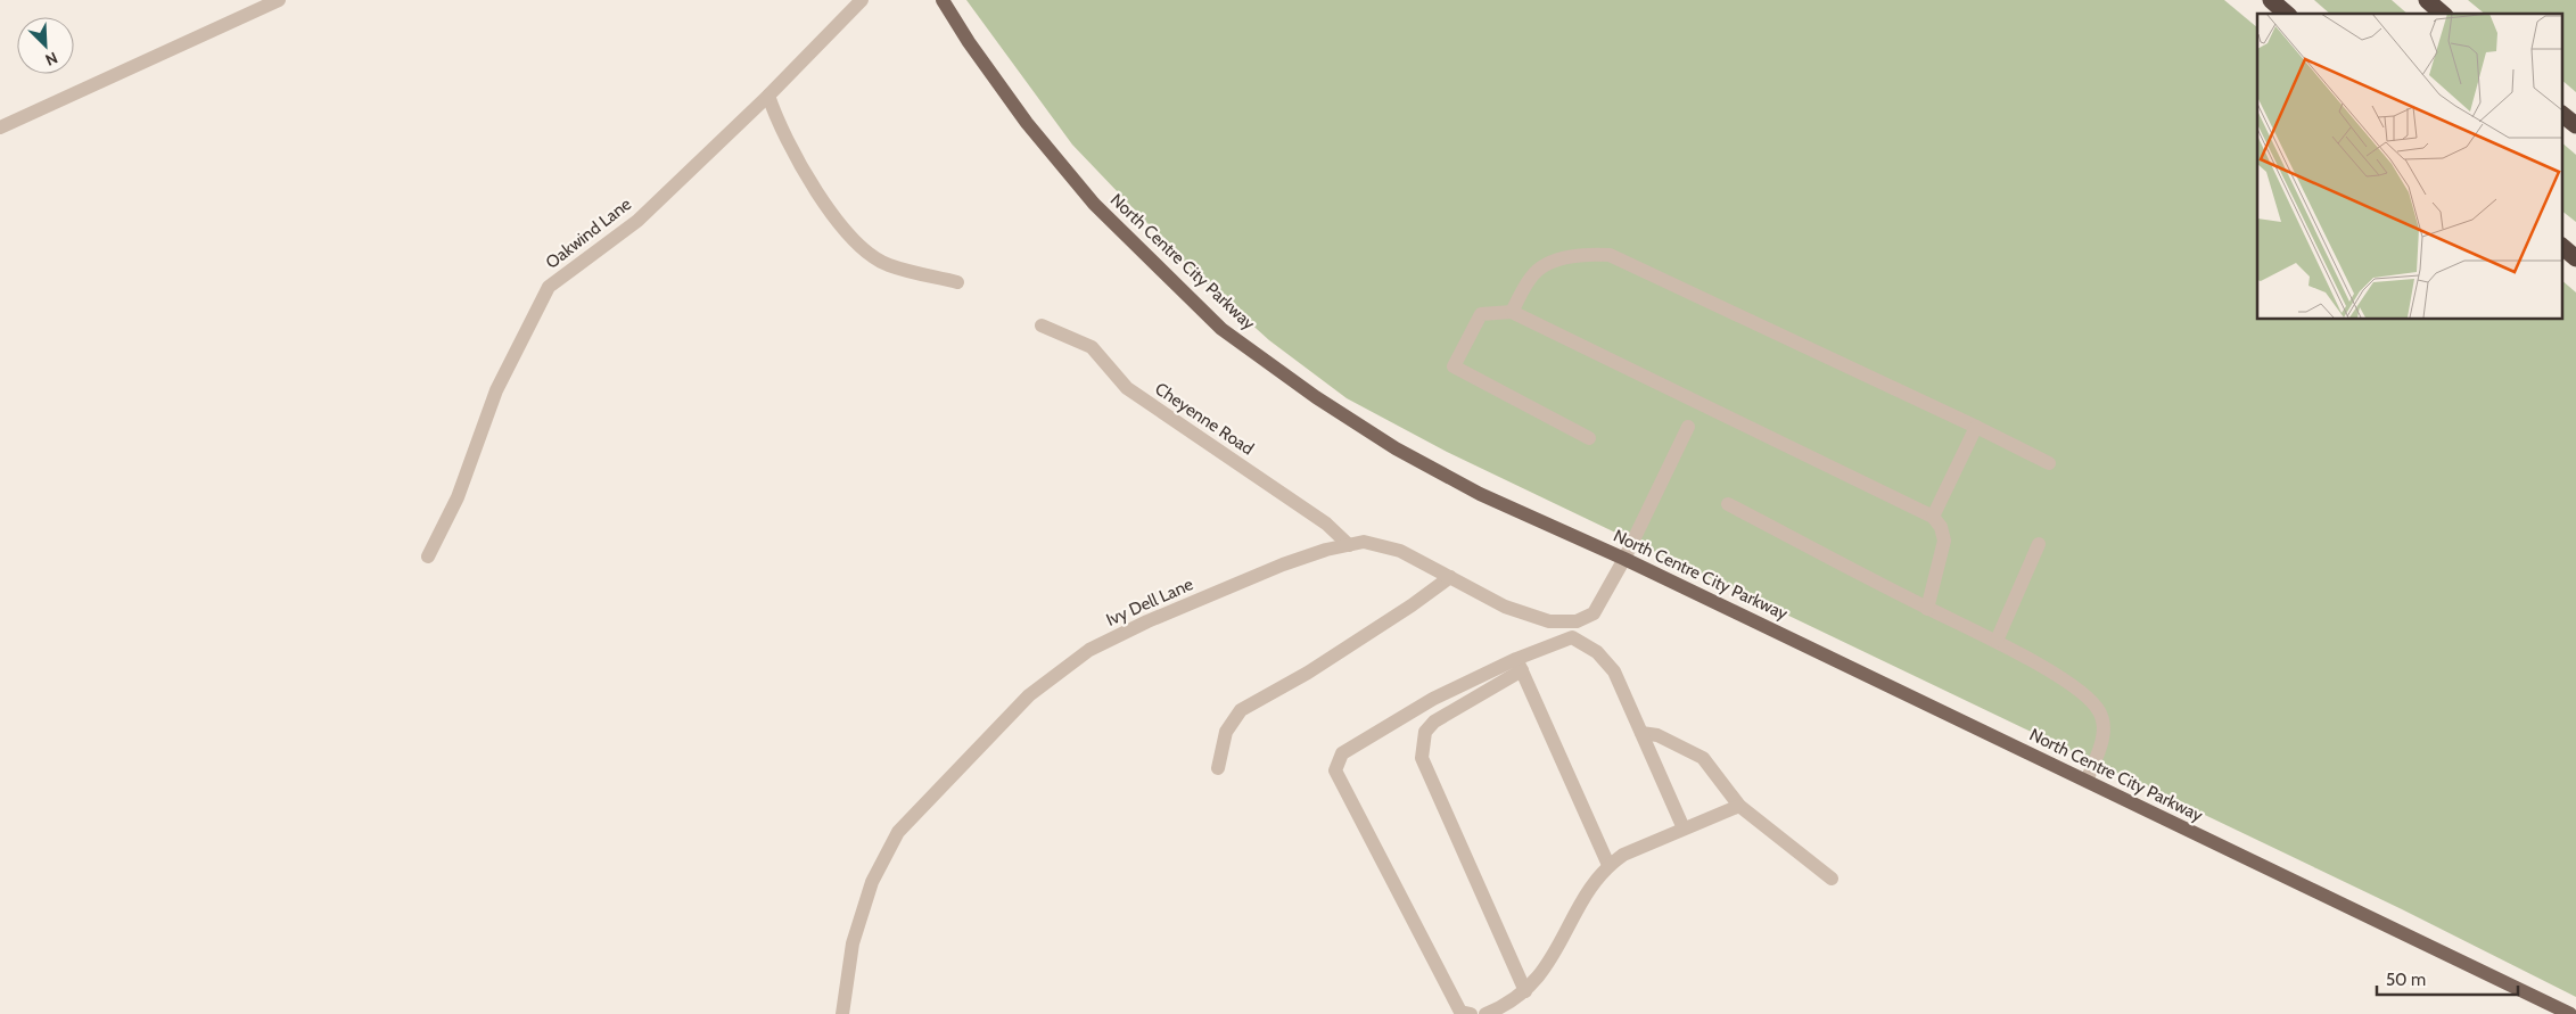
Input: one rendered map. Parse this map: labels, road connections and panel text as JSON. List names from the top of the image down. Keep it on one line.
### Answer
{"streets":{"main road":["North Centre City Parkway"],"street":["Oakwind Lane","Cheyenne Road","Ivy Dell Lane"]},"crossings":[["Cheyenne Road","Ivy Dell Lane"]],"scale_bar":"50 m","north":"bottom right"}
